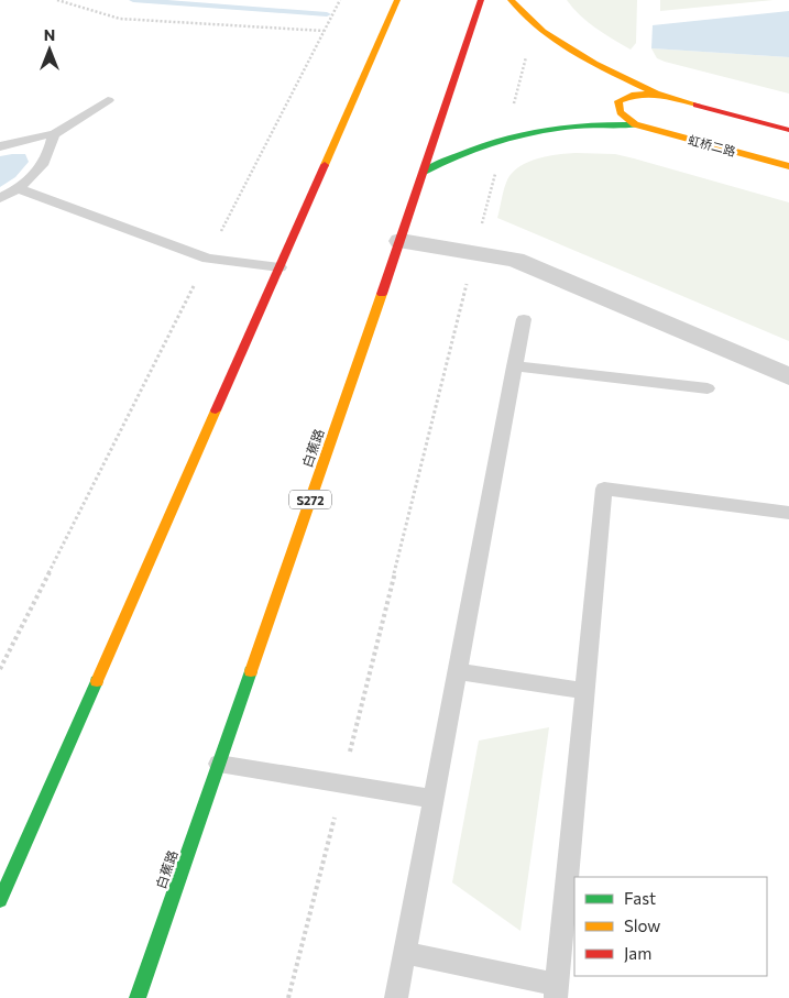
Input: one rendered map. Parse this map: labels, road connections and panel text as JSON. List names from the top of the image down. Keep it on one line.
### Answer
{"streets":{"main road":["虹桥二路","白蕉路","S272"]},"crossings":[["虹桥二路","白蕉路"]],"legend":["Fast","Slow","Jam"],"north":"top"}
